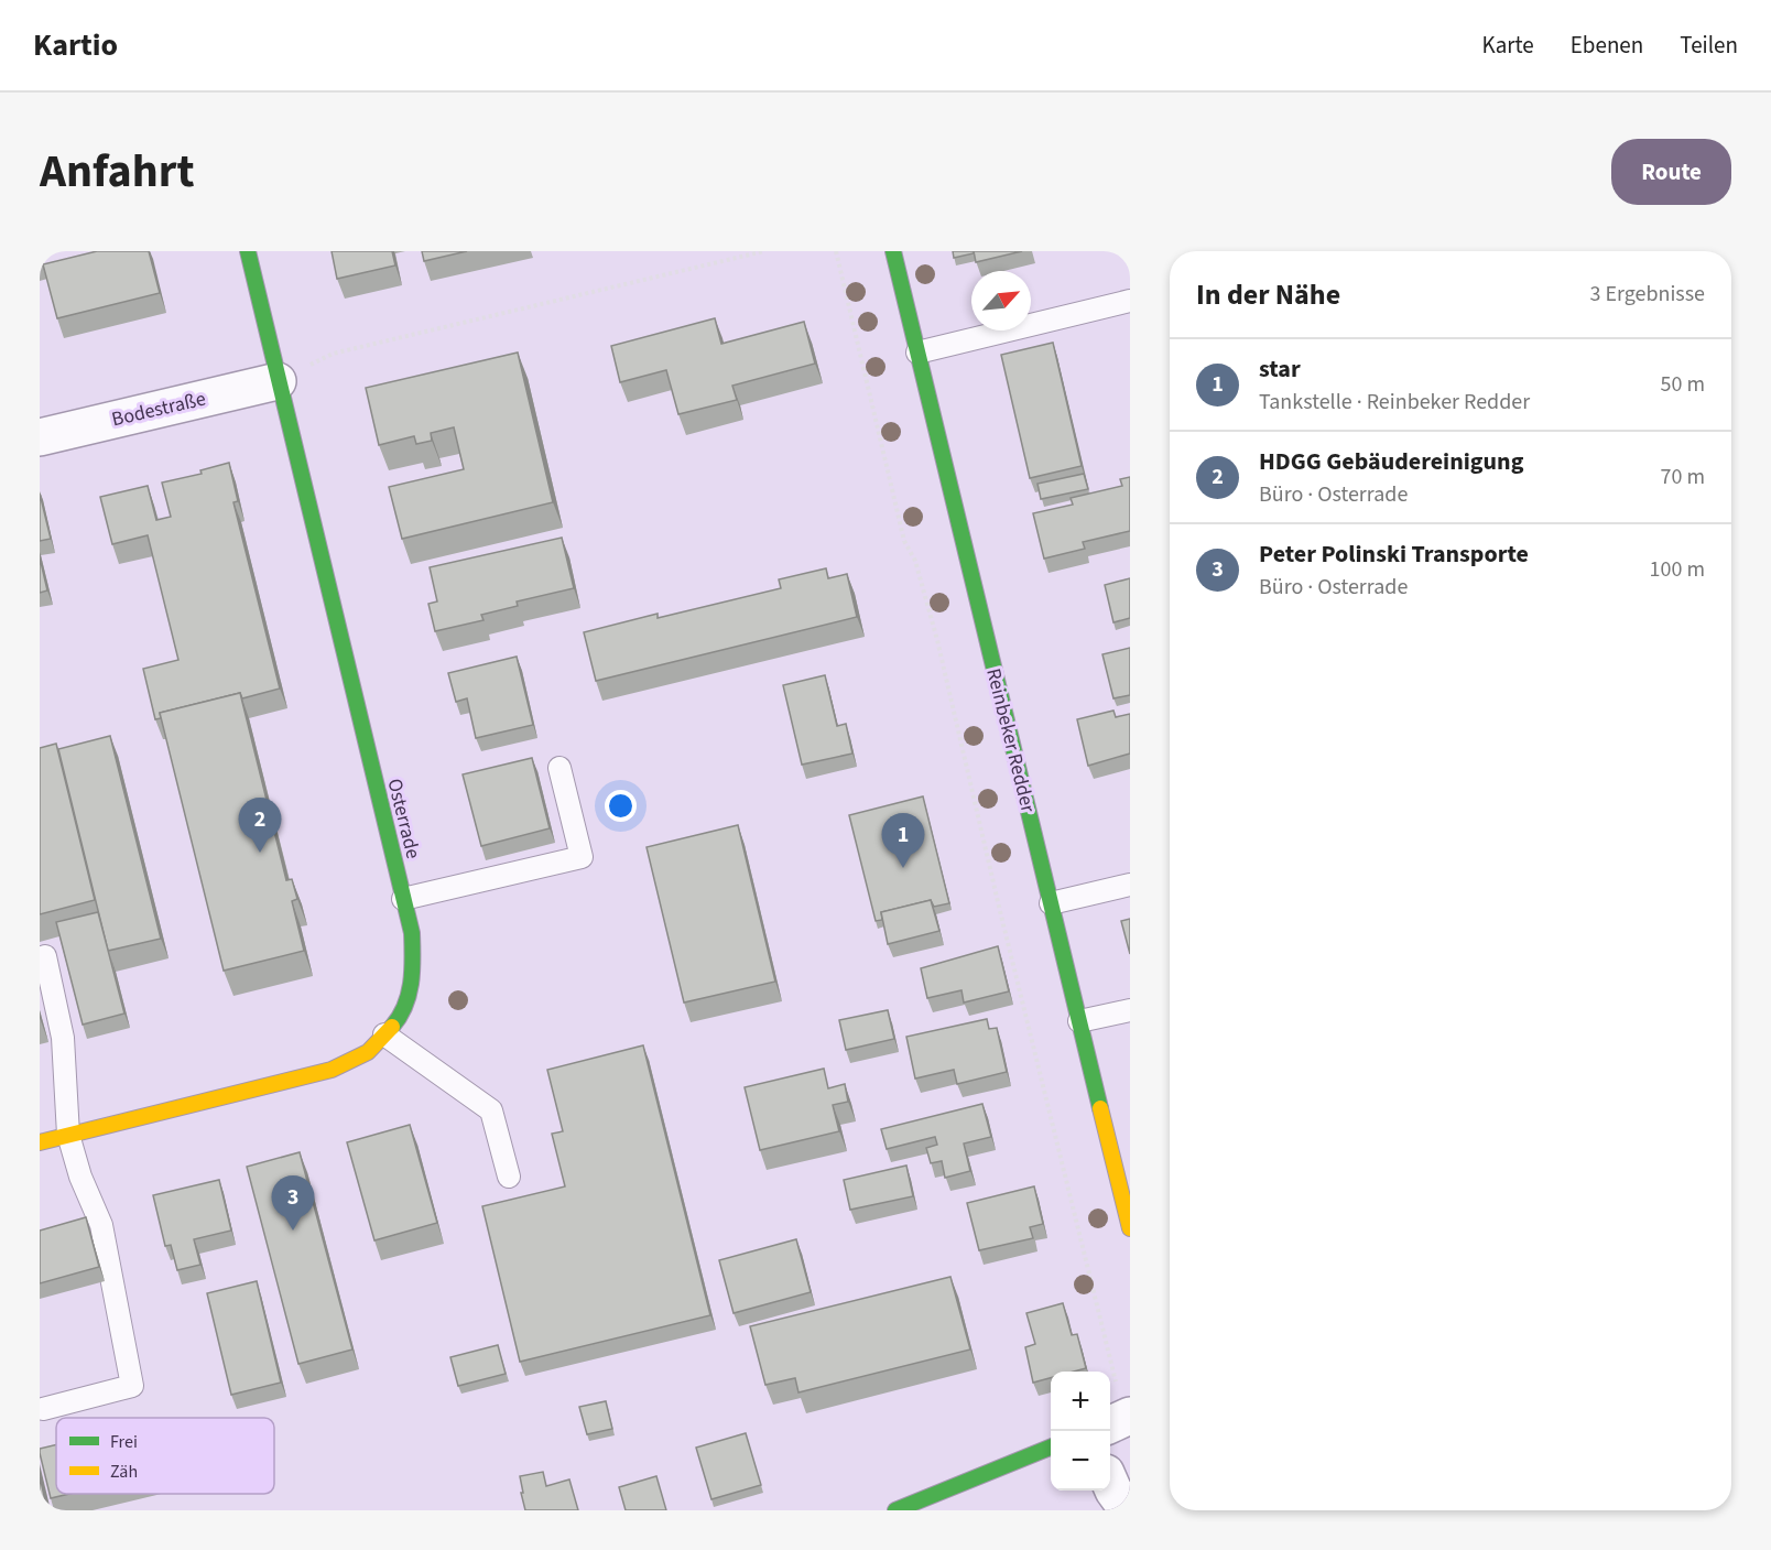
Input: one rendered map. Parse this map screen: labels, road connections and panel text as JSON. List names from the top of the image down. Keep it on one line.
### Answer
{"streets":{"street":["Bodestraße","Reinbeker Redder","Osterrade"]},"crossings":[["Bodestraße","Osterrade"]],"legend":["Frei","Zäh"],"north":"top right","page":{"header":"Kartio","nav":["Karte","Ebenen","Teilen"],"title":"Anfahrt","buttons":"Route","heading":["In der Nähe","3 Ergebnisse"],"list":[{"mark":"1","name":"star","note":"Tankstelle · Reinbeker Redder","value":"50 m"},{"mark":"2","name":"HDGG Gebäudereinigung","note":"Büro · Osterrade","value":"70 m"},{"mark":"3","name":"Peter Polinski Transporte","note":"Büro · Osterrade","value":"100 m"}],"pins":["2","1","3"],"map_buttons":["+","−"]}}
